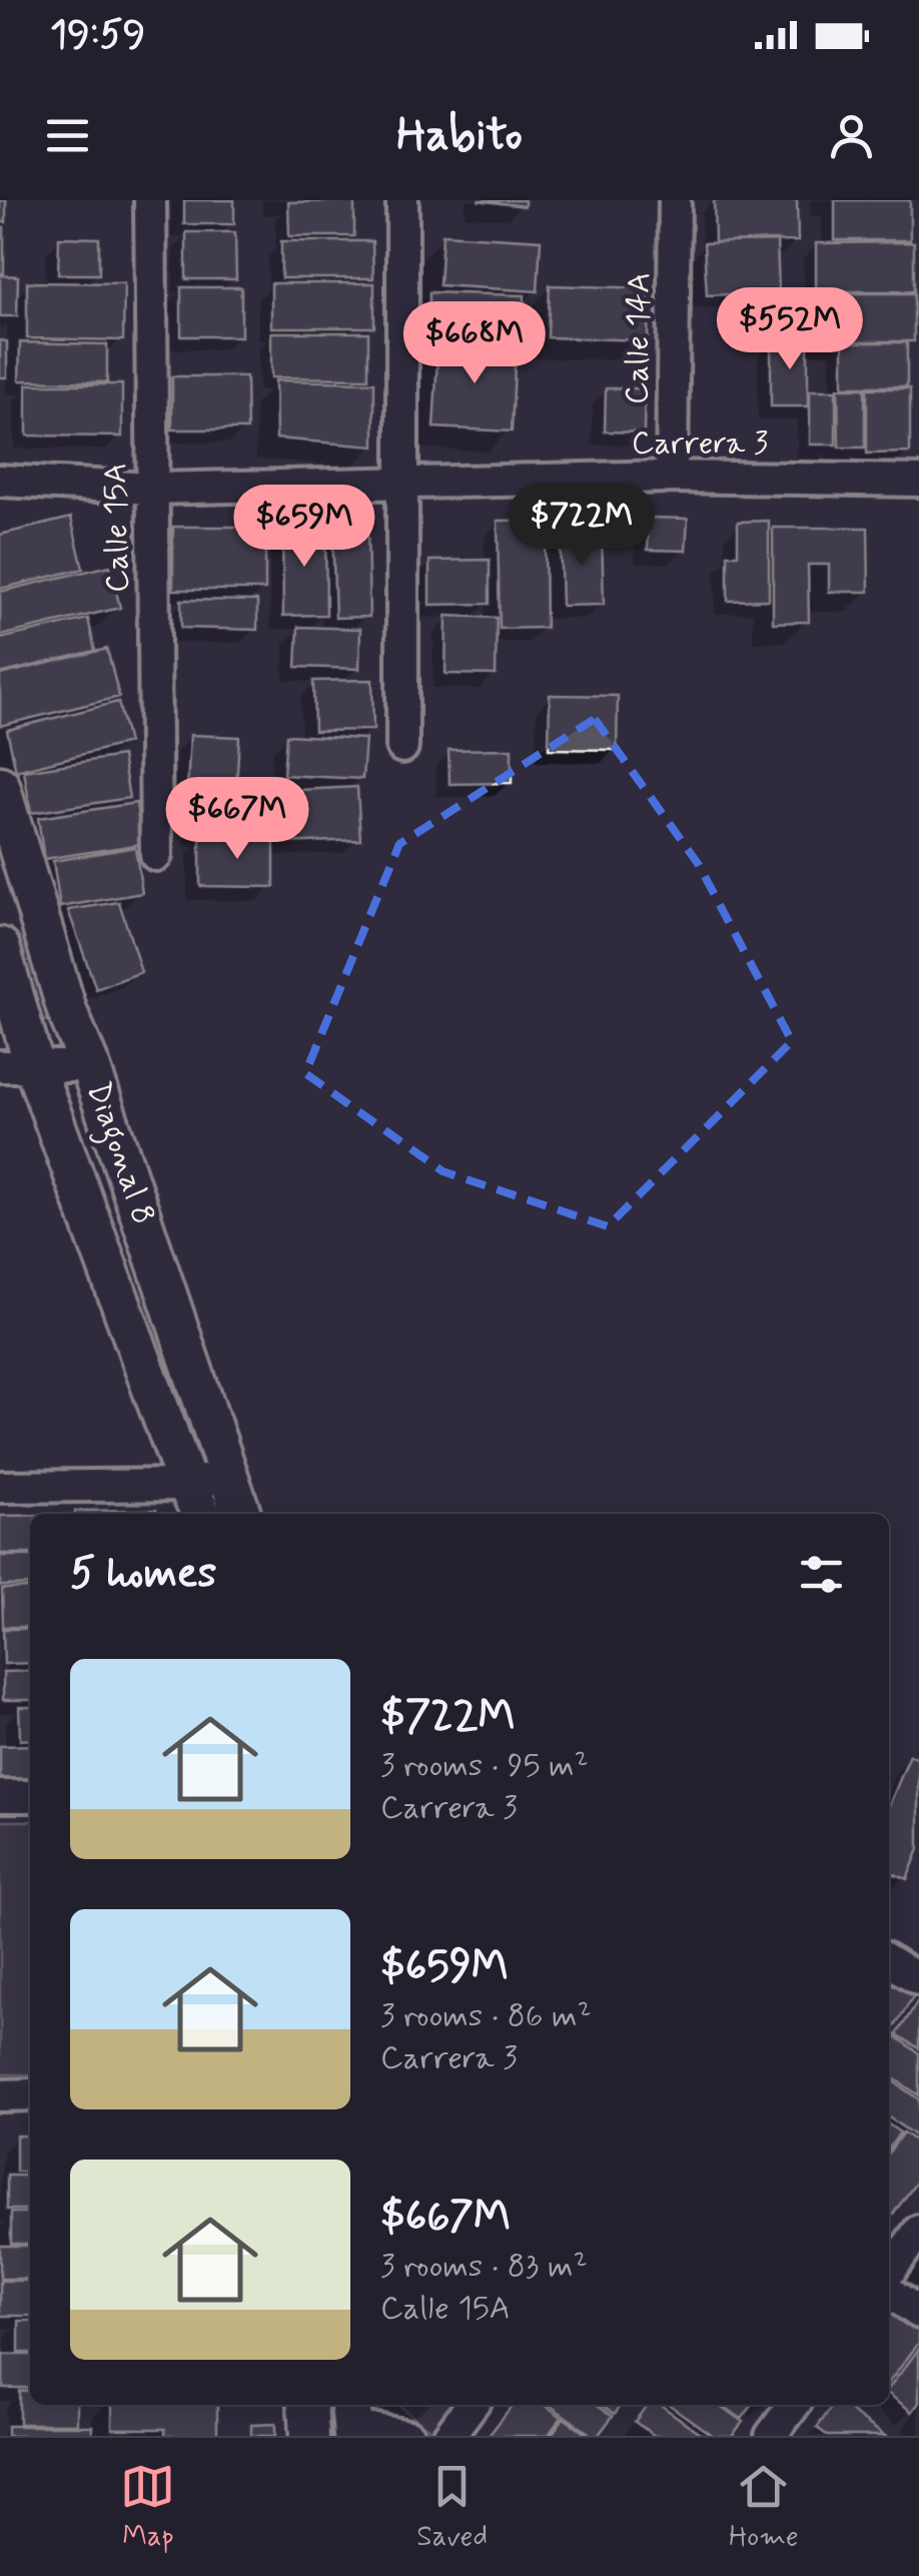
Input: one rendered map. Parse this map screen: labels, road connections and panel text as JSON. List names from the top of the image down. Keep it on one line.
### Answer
{"streets":{"street":["Calle 14A","Carrera 3","Calle 15A","Diagonal 8"]},"crossings":[["Calle 14A","Carrera 3"],["Carrera 3","Calle 15A"]],"page":{"status":"19:59","header":"Habito","price":["$552M","$668M","$722M","$659M","$667M"],"heading":"5 homes","list":[{"name":"$722M","note":"3 rooms · 95 m² · Carrera 3"},{"name":"$659M","note":"3 rooms · 86 m² · Carrera 3"},{"name":"$667M","note":"3 rooms · 83 m² · Calle 15A"}],"tabs":["Map","Saved","Home"]}}
